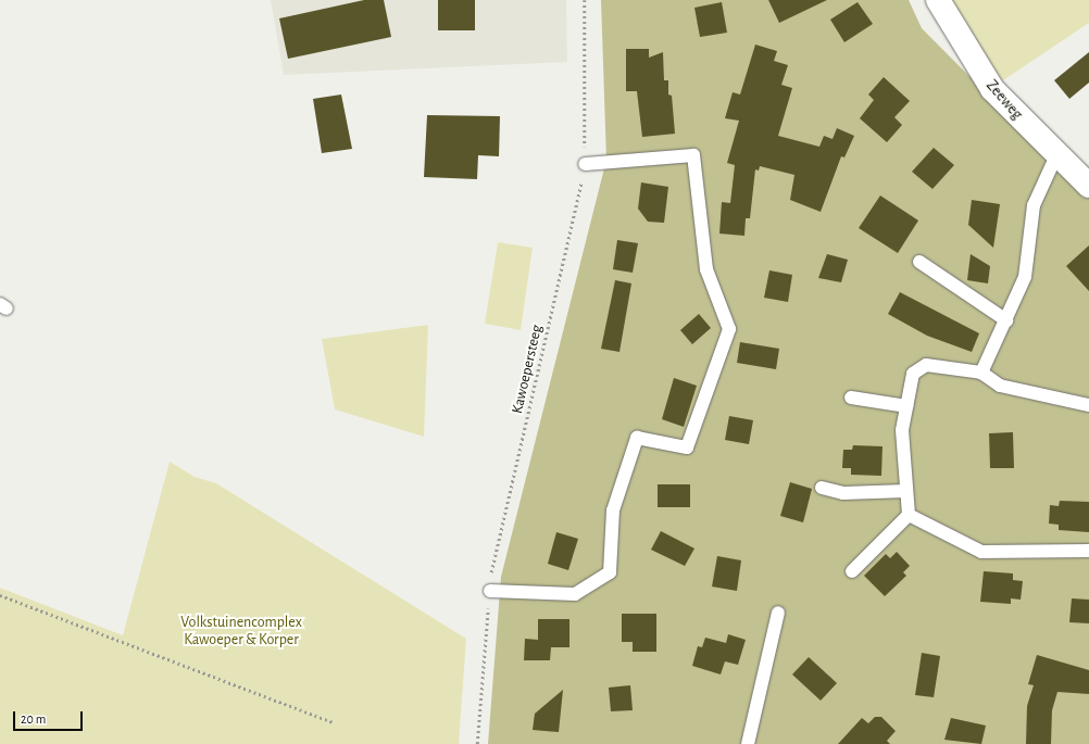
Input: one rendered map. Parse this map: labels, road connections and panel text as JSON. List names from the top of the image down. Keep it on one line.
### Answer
{"streets":{"street":["Zeeweg"],"path":["Kawoepersteeg"]},"parks":["Volkstuinencomplex Kawoeper & Korper"],"scale_bar":"20 m"}
